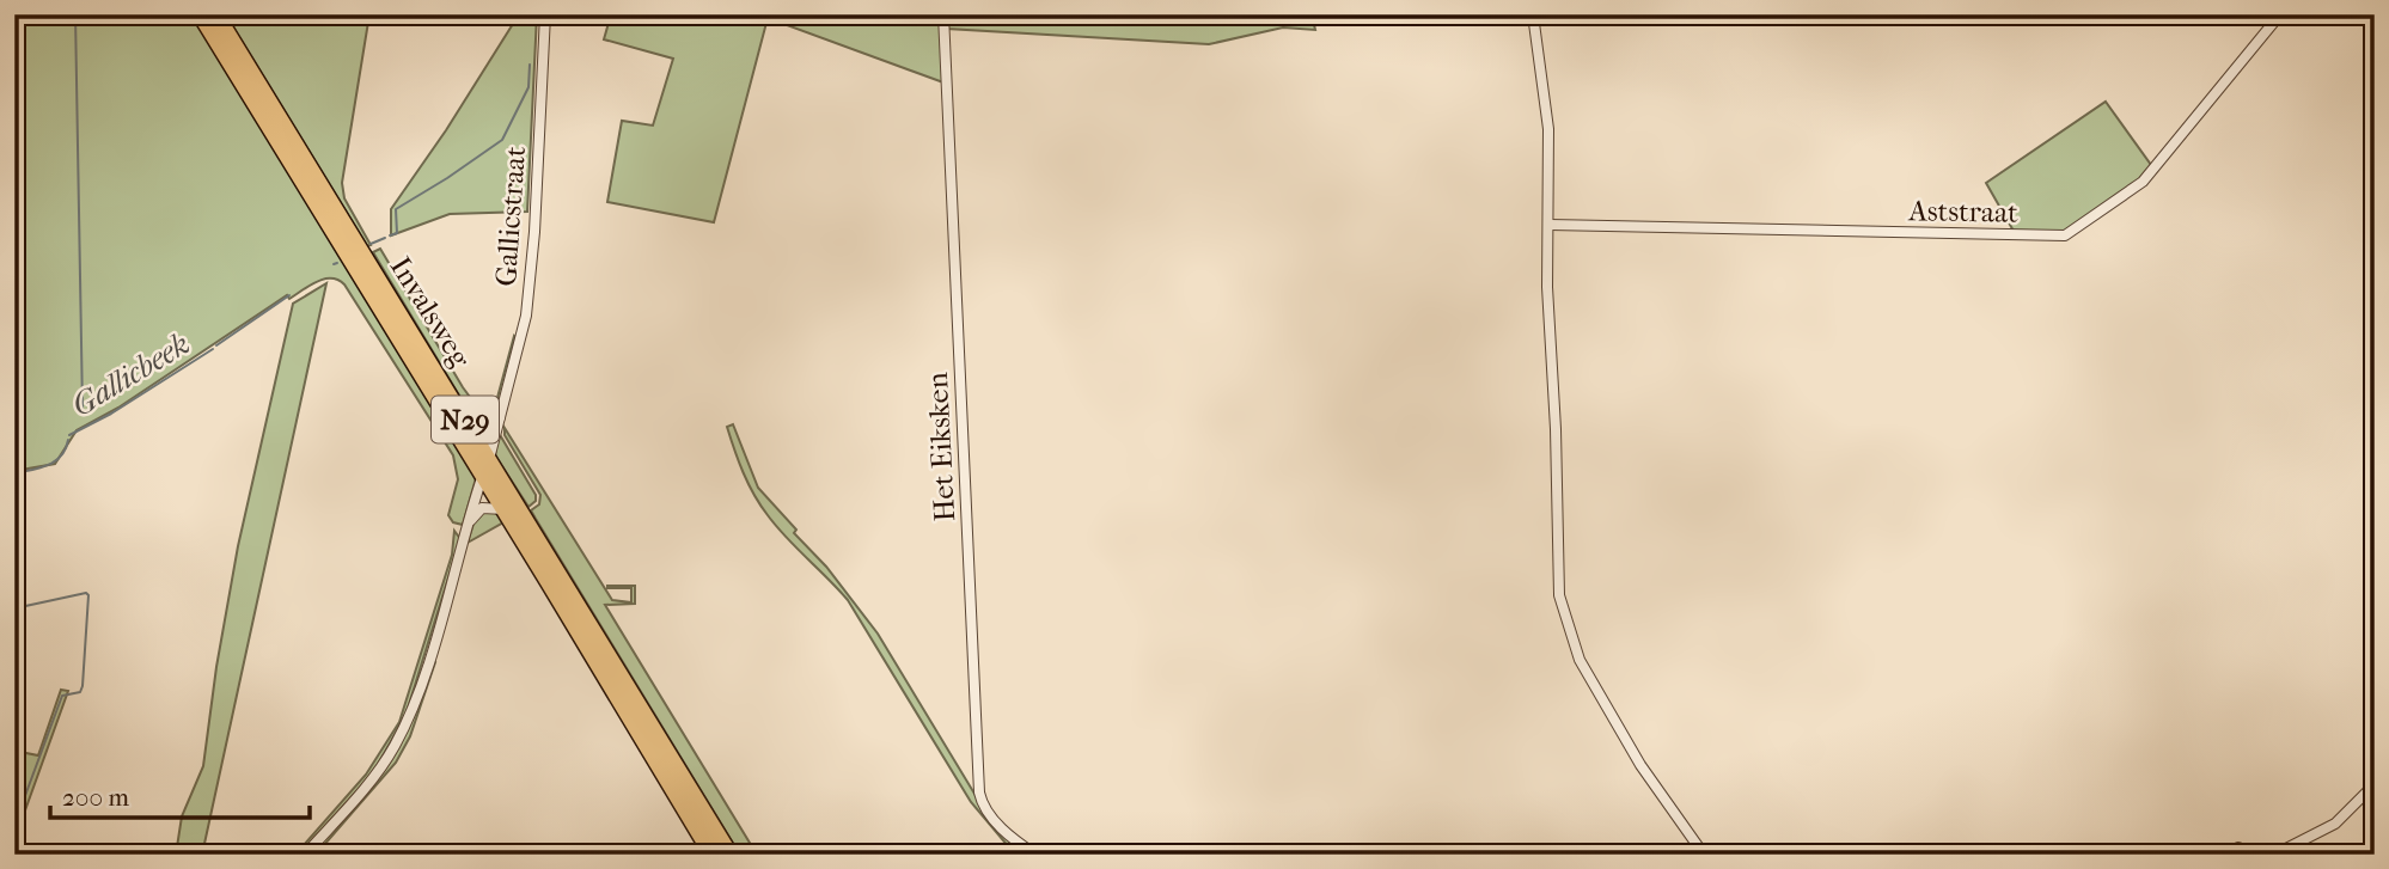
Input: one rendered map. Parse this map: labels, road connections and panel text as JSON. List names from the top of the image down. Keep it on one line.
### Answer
{"streets":{"highway":["Invalsweg","N29"],"street":["Aststraat","Gallicstraat","Het Eiksken"]},"crossings":[["Gallicstraat","Invalsweg"]],"water":["Gallicbeek"],"scale_bar":"200 m"}
